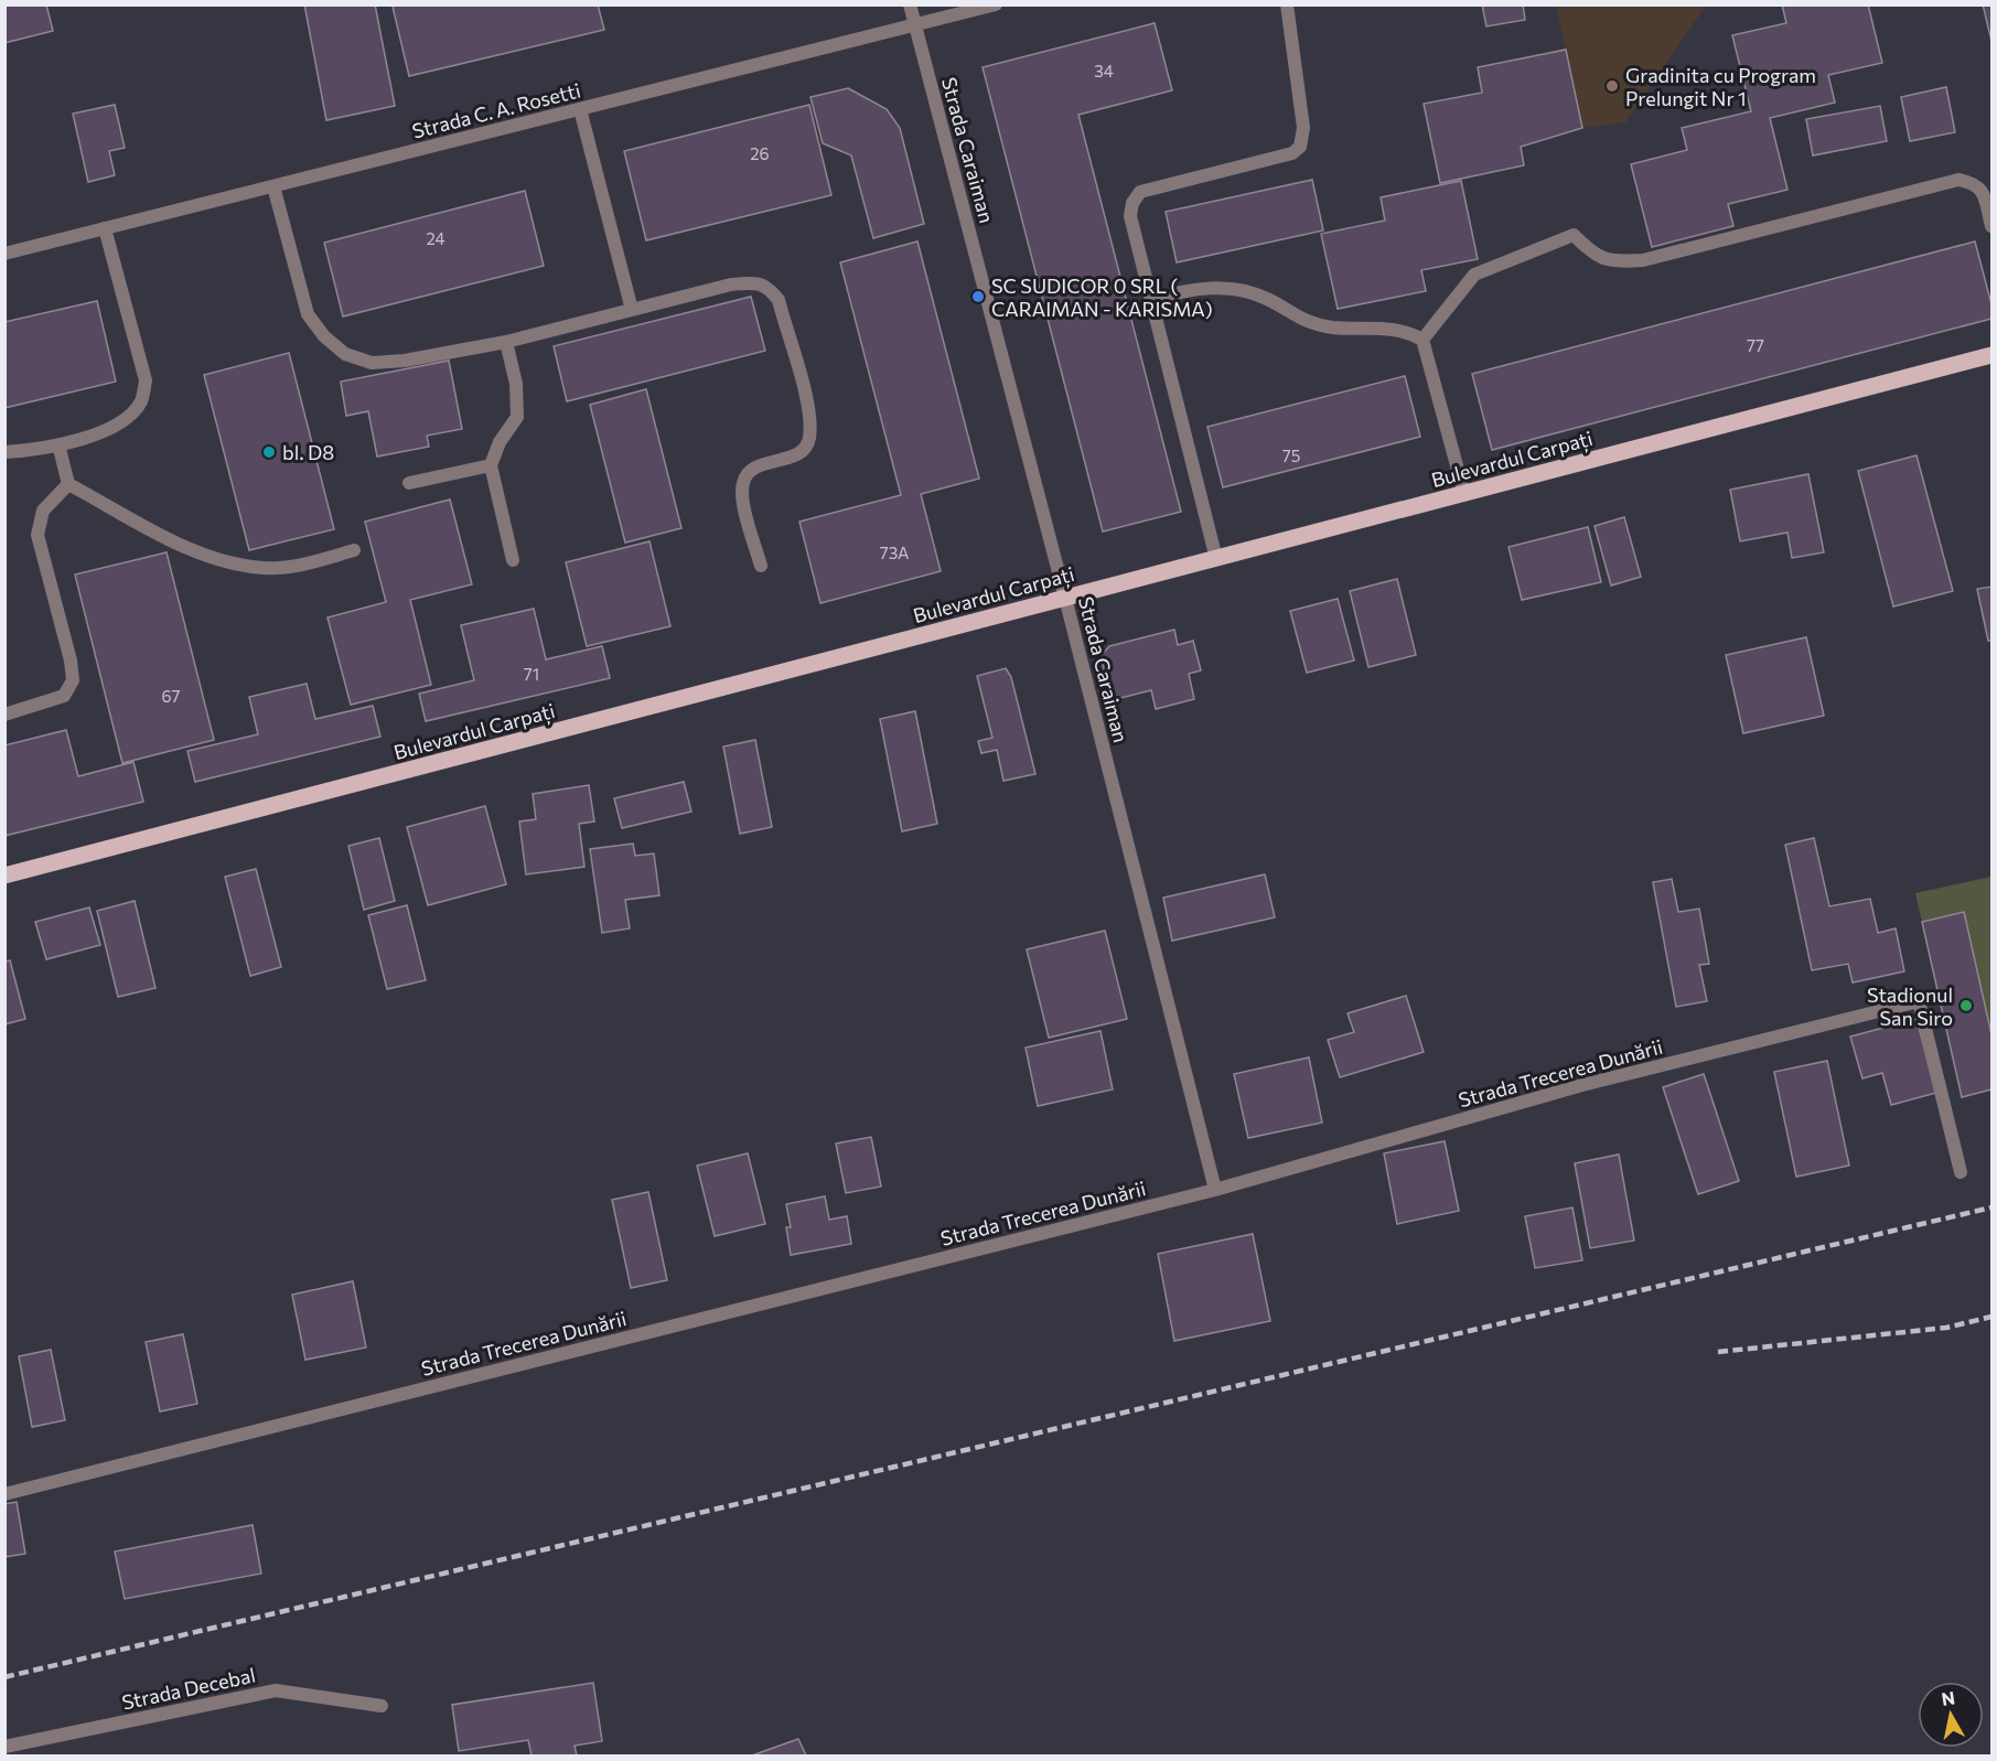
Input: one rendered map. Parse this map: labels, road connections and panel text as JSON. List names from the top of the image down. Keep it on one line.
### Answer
{"streets":{"main road":["Bulevardul Carpați"],"street":["Strada C. A. Rosetti","Strada Caraiman","Strada Trecerea Dunării","Strada Decebal"]},"crossings":[["Strada C. A. Rosetti","Strada Caraiman"],["Strada Caraiman","Bulevardul Carpați"],["Strada Caraiman","Strada Trecerea Dunării"]],"places":["Gradinita cu Program Prelungit Nr 1","SC SUDICOR 0 SRL ( CARAIMAN - KARISMA)","bl. D8","Stadionul San Siro"],"house_numbers":["34","26","24","77","75","73A","71","67"],"north":"top"}
